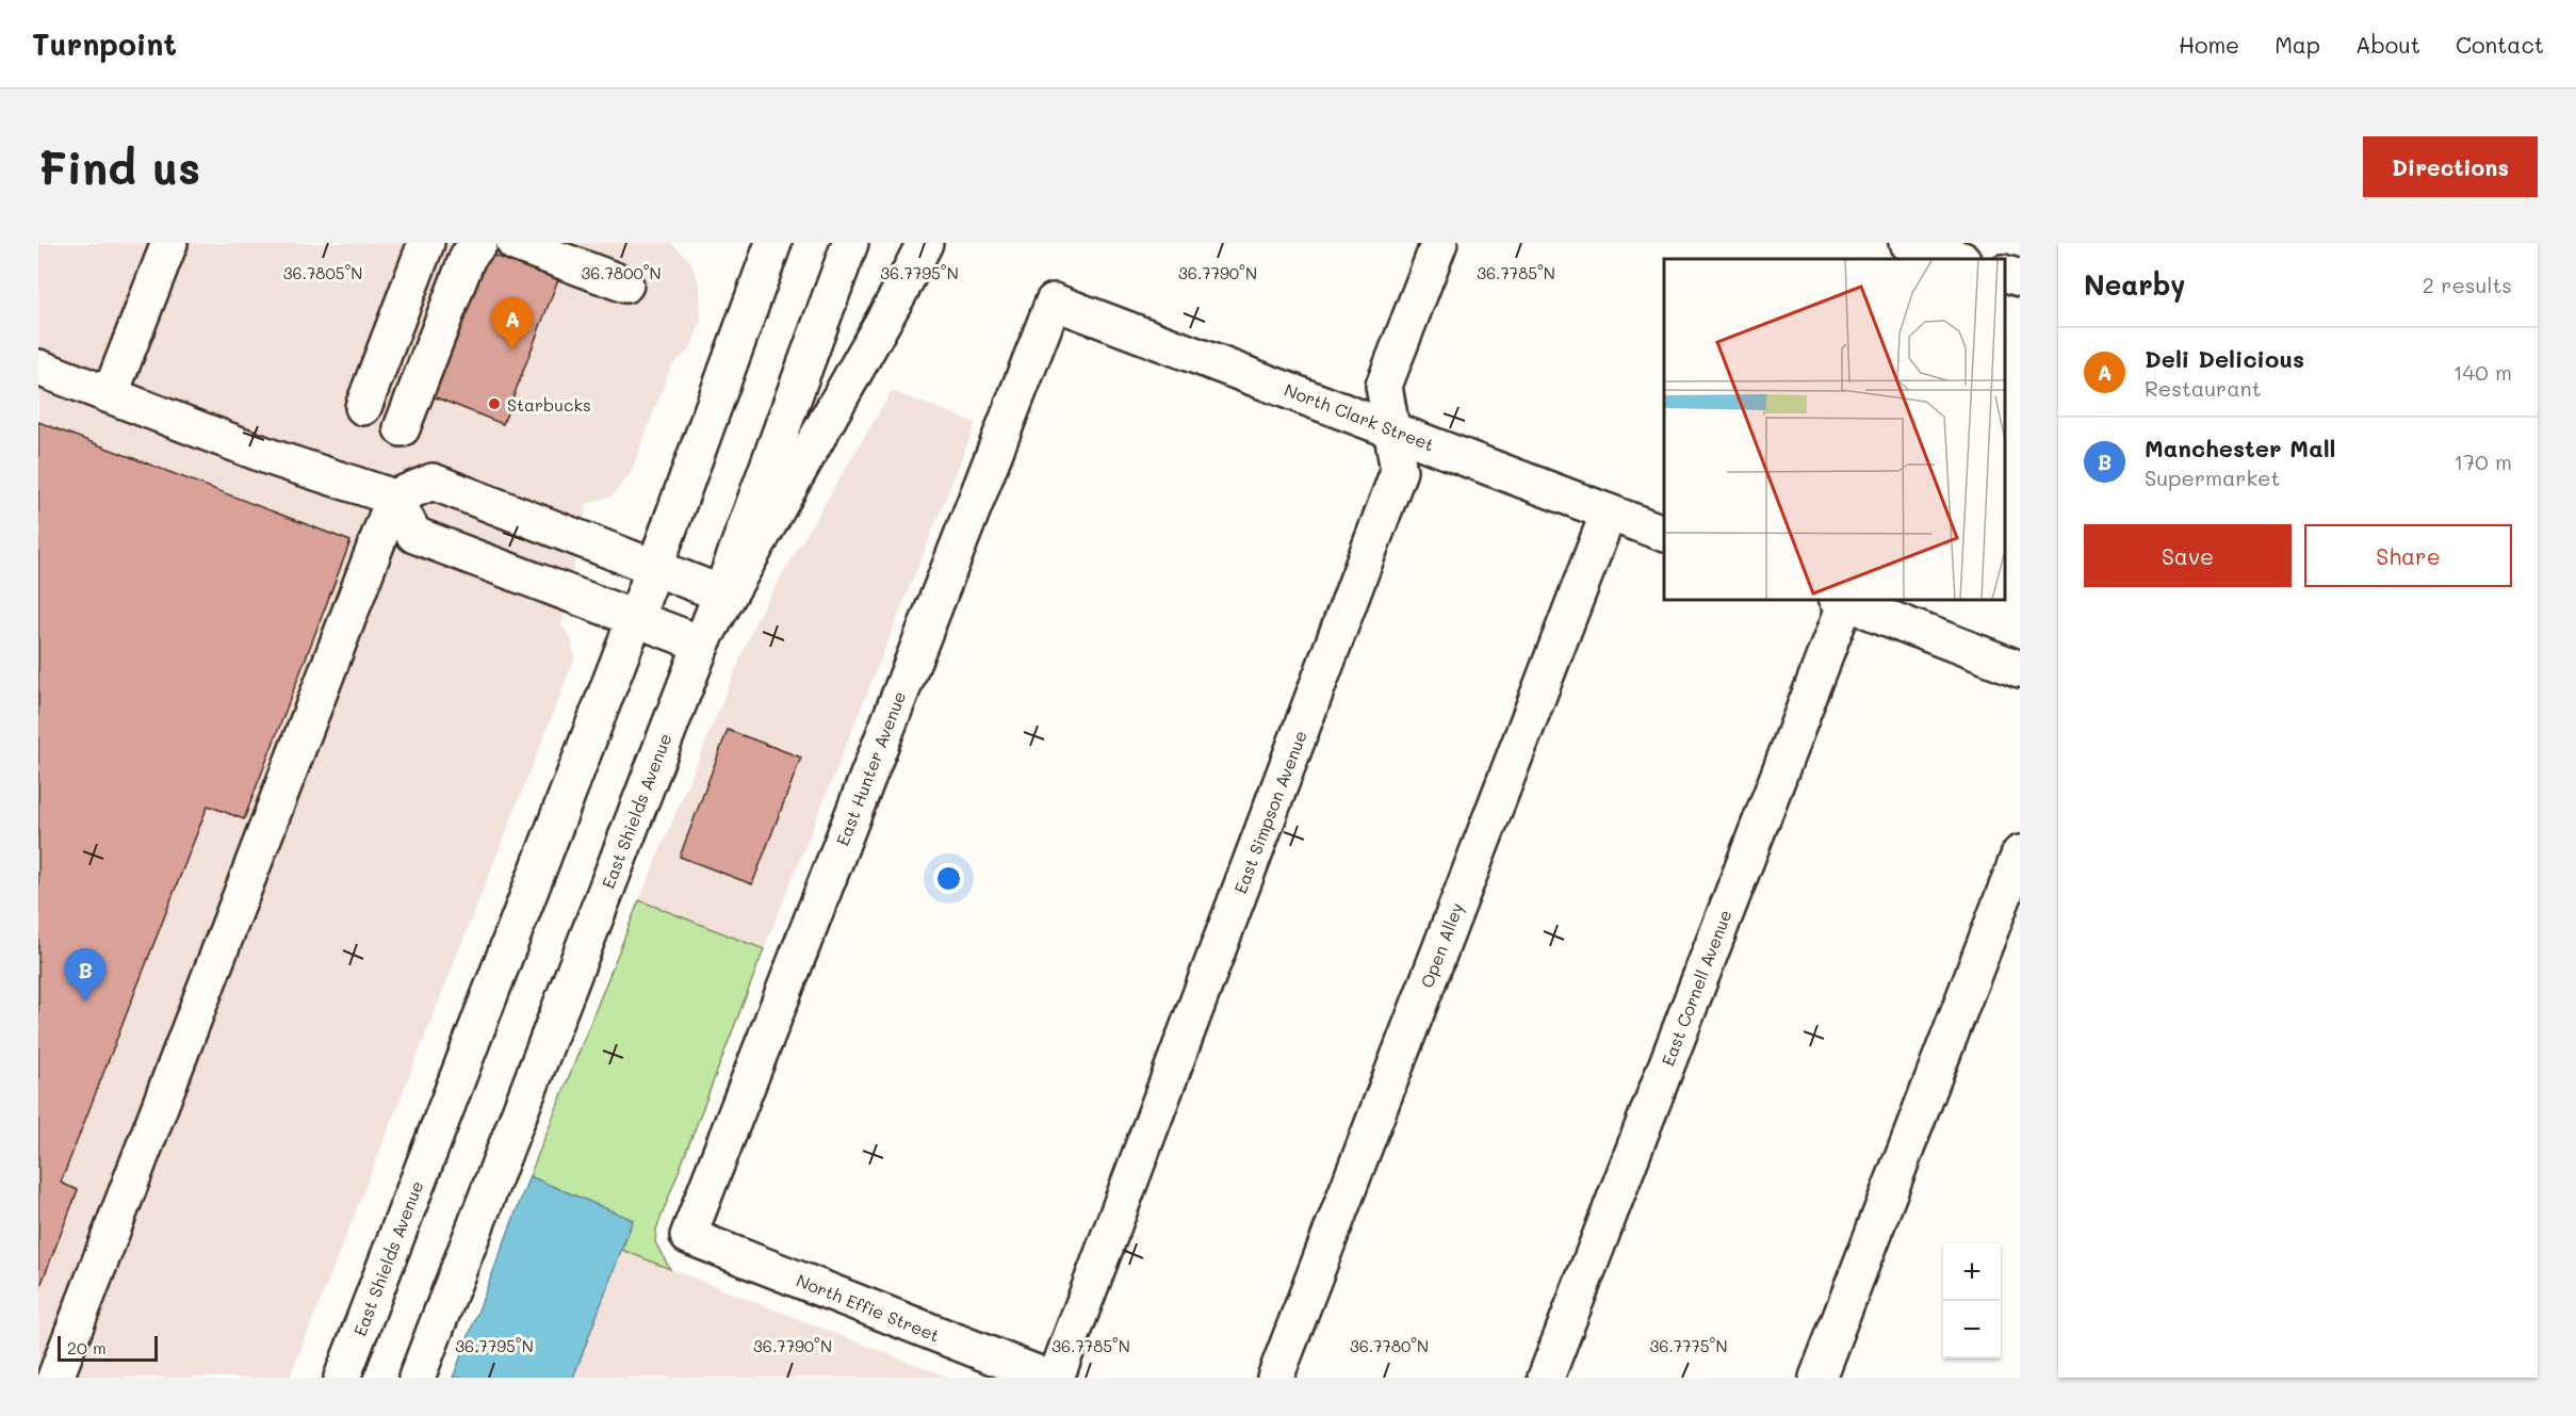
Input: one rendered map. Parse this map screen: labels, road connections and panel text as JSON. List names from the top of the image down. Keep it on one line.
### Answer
{"streets":{"main road":["North Clark Street","East Hunter Avenue","East Shields Avenue","East Simpson Avenue","Open Alley","East Cornell Avenue","North Effie Street"]},"crossings":[["North Clark Street","East Hunter Avenue"],["North Clark Street","East Simpson Avenue"],["North Clark Street","Open Alley"],["East Hunter Avenue","North Effie Street"]],"places":["Starbucks"],"scale_bar":"20 m","page":{"header":"Turnpoint","nav":["Home","Map","About","Contact"],"buttons":["Directions",["Save","Share"]],"title":"Find us","heading":["Nearby","2 results"],"pins":["A","B"],"list":[{"mark":"A","name":"Deli Delicious","note":"Restaurant","value":"140 m"},{"mark":"B","name":"Manchester Mall","note":"Supermarket","value":"170 m"}],"map_buttons":["+","−"],"scale":"20 m"},"coordinates":["36.7800°N","36.7795°N","36.7790°N","36.7785°N","36.7805°N","36.7780°N","36.7775°N"]}
